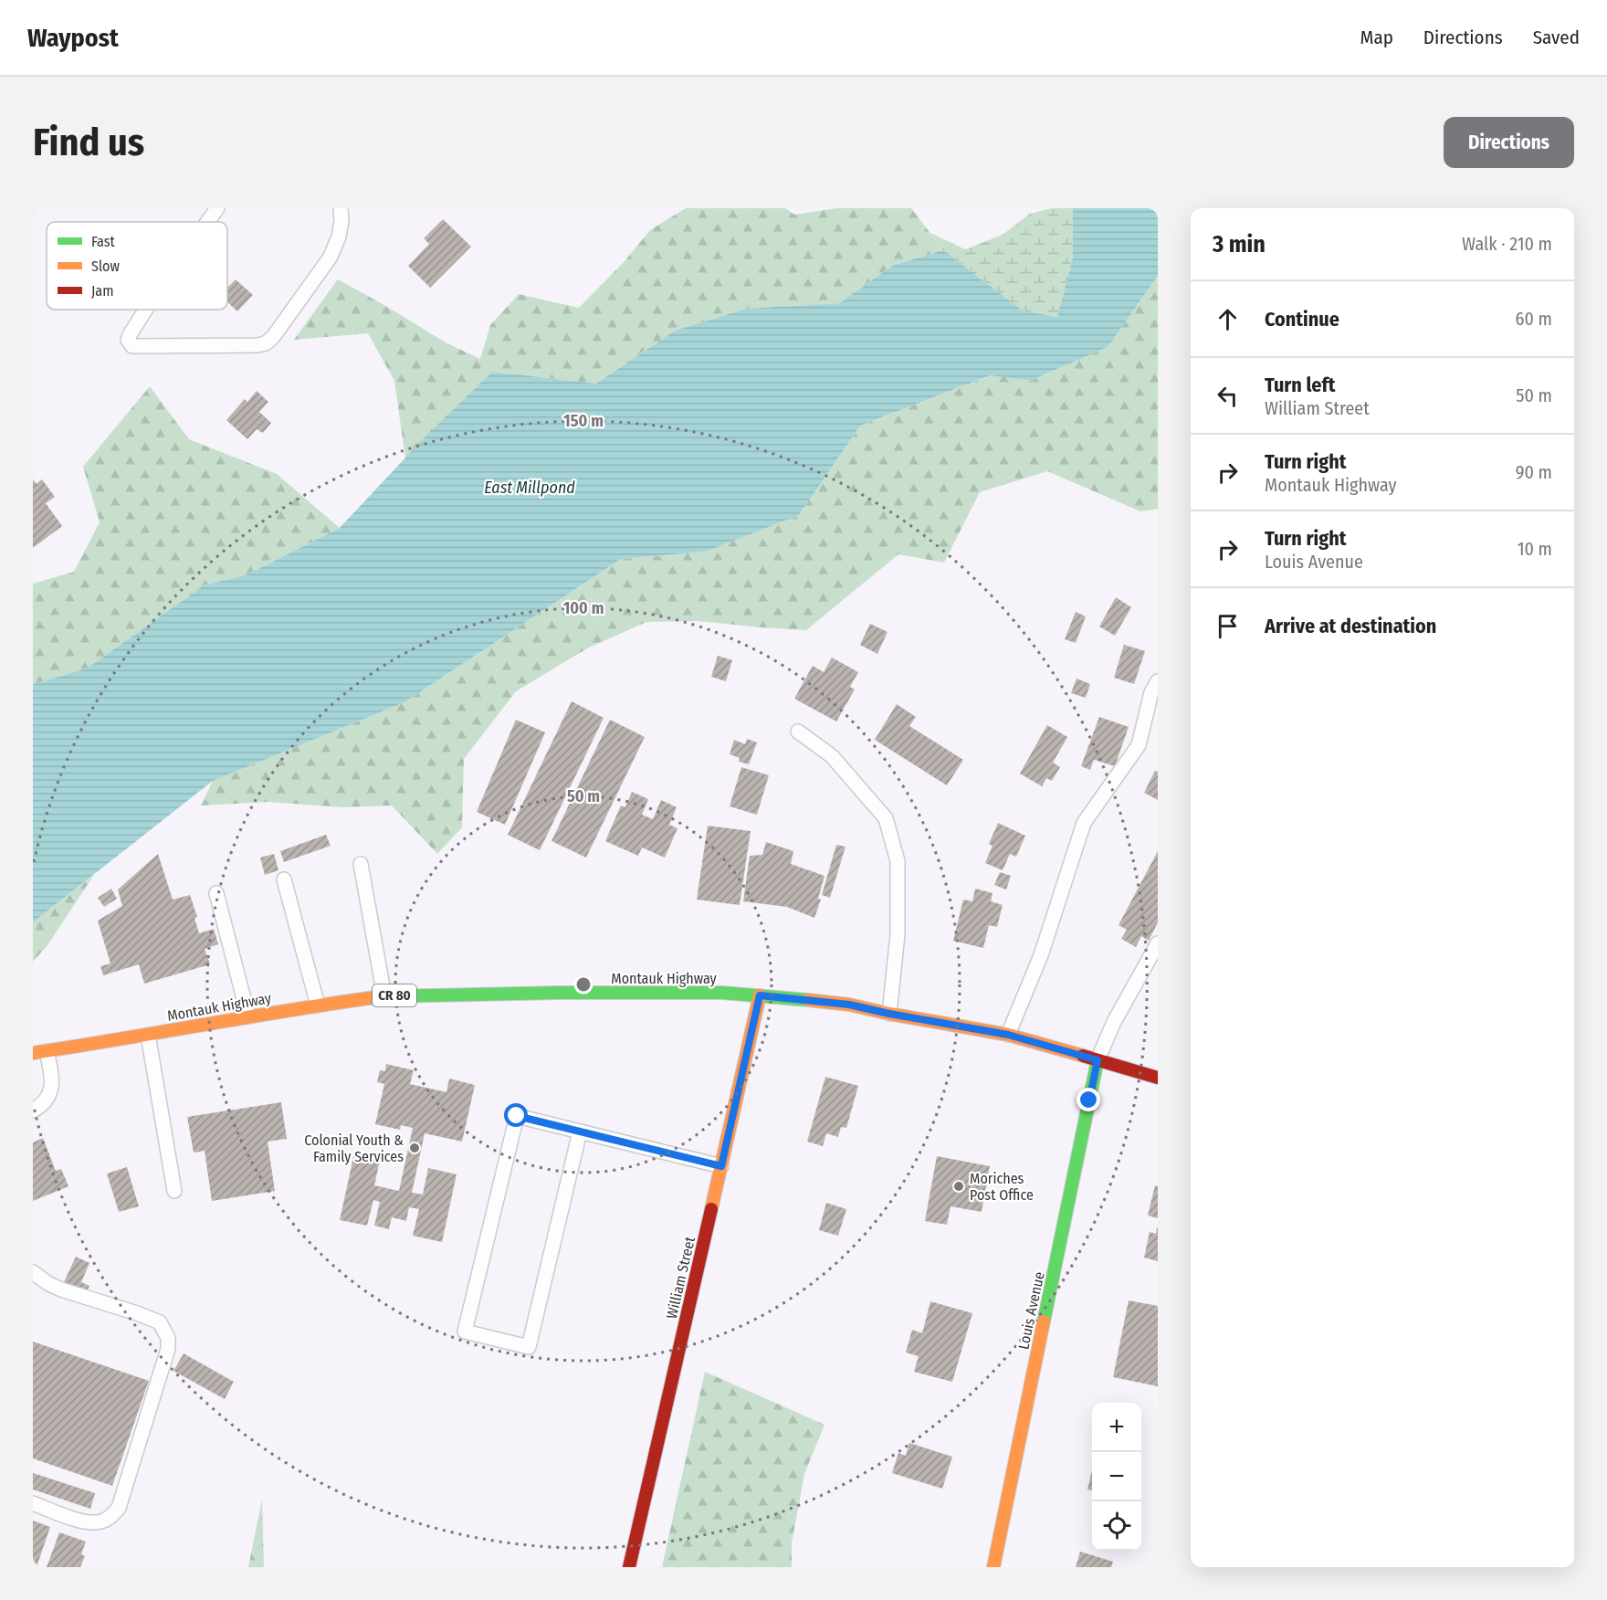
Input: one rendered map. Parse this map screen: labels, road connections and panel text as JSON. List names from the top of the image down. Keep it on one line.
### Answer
{"streets":{"main road":["Montauk Highway","CR 80","William Street","Louis Avenue"]},"crossings":[["Montauk Highway","William Street"],["Montauk Highway","Louis Avenue"]],"water":["East Millpond"],"places":["Colonial Youth & Family Services","Moriches Post Office"],"legend":["Fast","Slow","Jam"],"page":{"header":"Waypost","nav":["Map","Directions","Saved"],"buttons":"Directions","title":"Find us","heading":["3 min","Walk · 210 m"],"list":[["Continue","60 m"],["Turn left","William Street","50 m"],["Turn right","Montauk Highway","90 m"],["Turn right","Louis Avenue","10 m"],"Arrive at destination"],"map_buttons":["+","−"]},"rings":["150 m","100 m","50 m"]}
